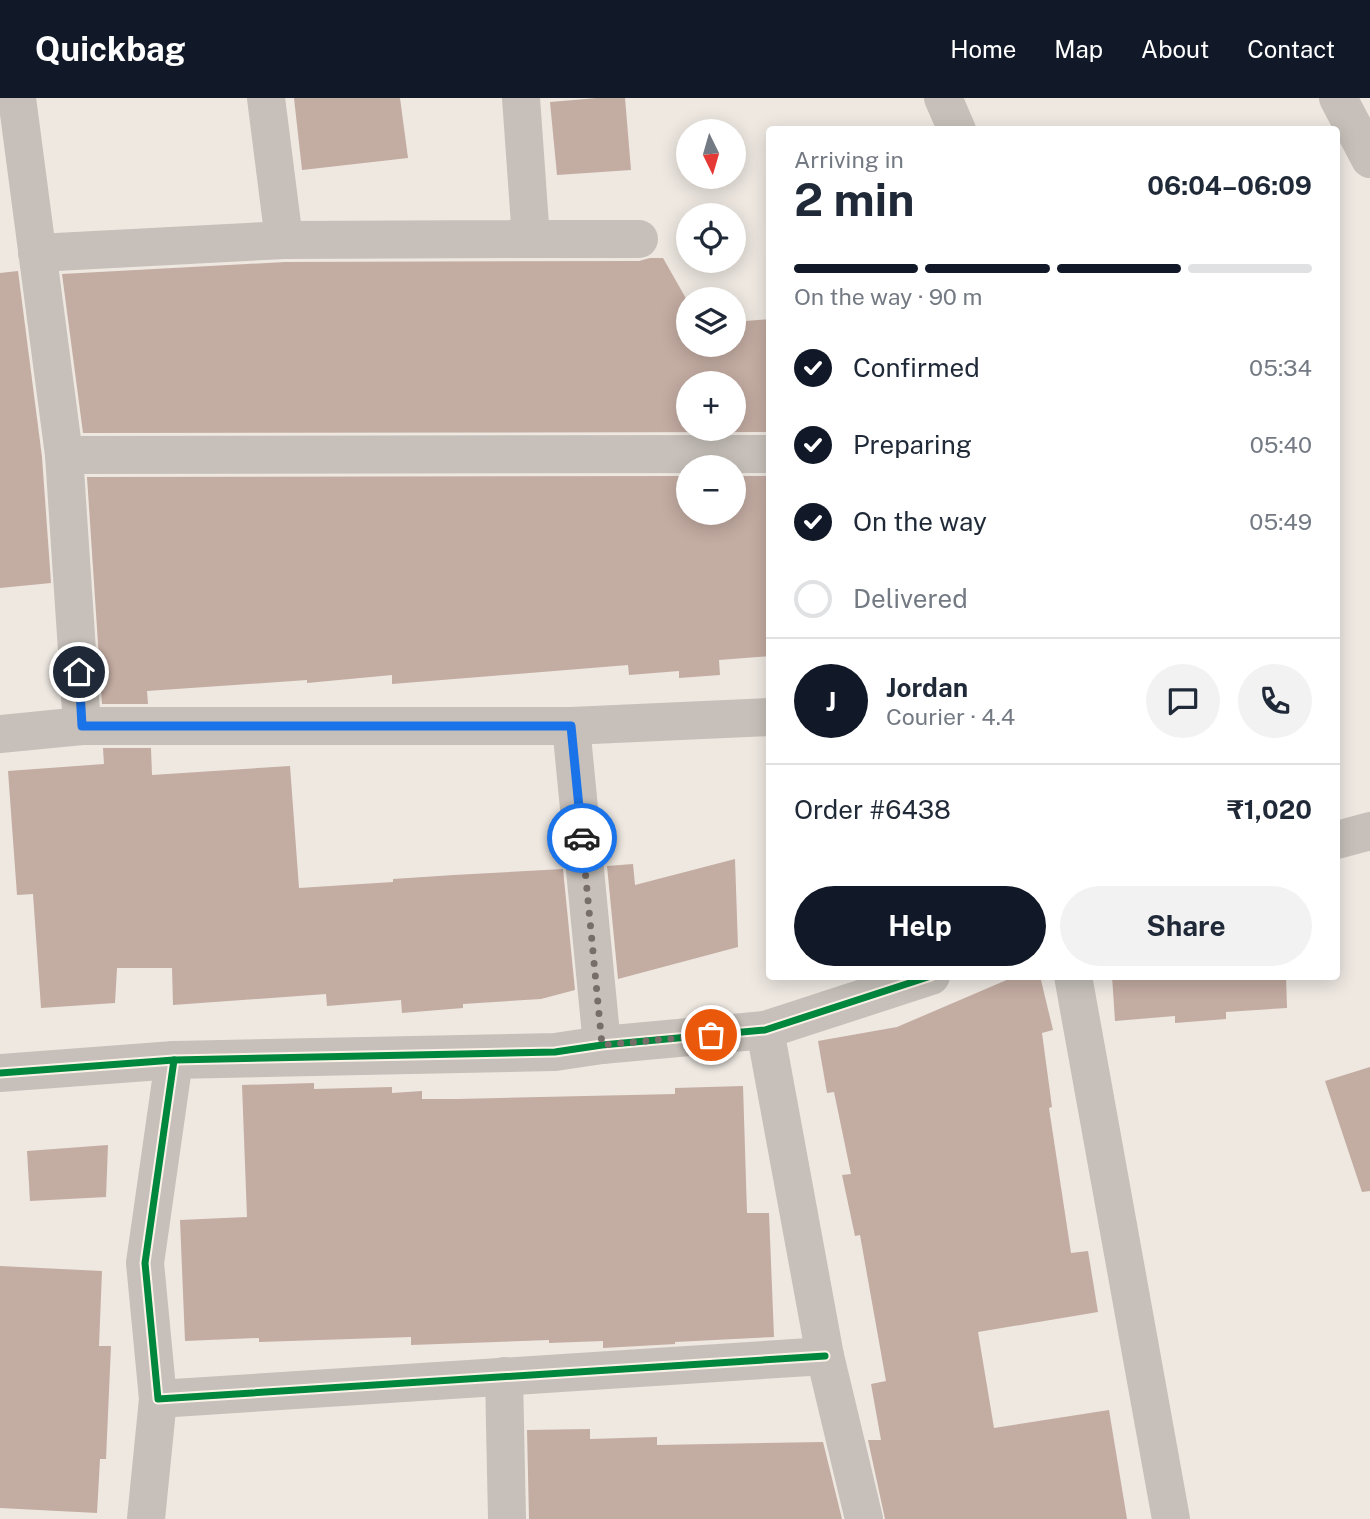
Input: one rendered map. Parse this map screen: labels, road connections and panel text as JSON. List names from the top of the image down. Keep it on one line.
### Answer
{"north":"bottom","page":{"header":"Quickbag","nav":["Home","Map","About","Contact"],"map_buttons":["+","−"],"heading":["2 min","Arriving in","06:04–06:09"],"panel":["Jordan","Courier · 4.4","Order #6438","₹1,020"],"bar":"On the way · 90 m","list":[["Confirmed","05:34"],["Preparing","05:40"],["On the way","05:49"],"Delivered"],"round":"J","buttons":["Help","Share"]}}
